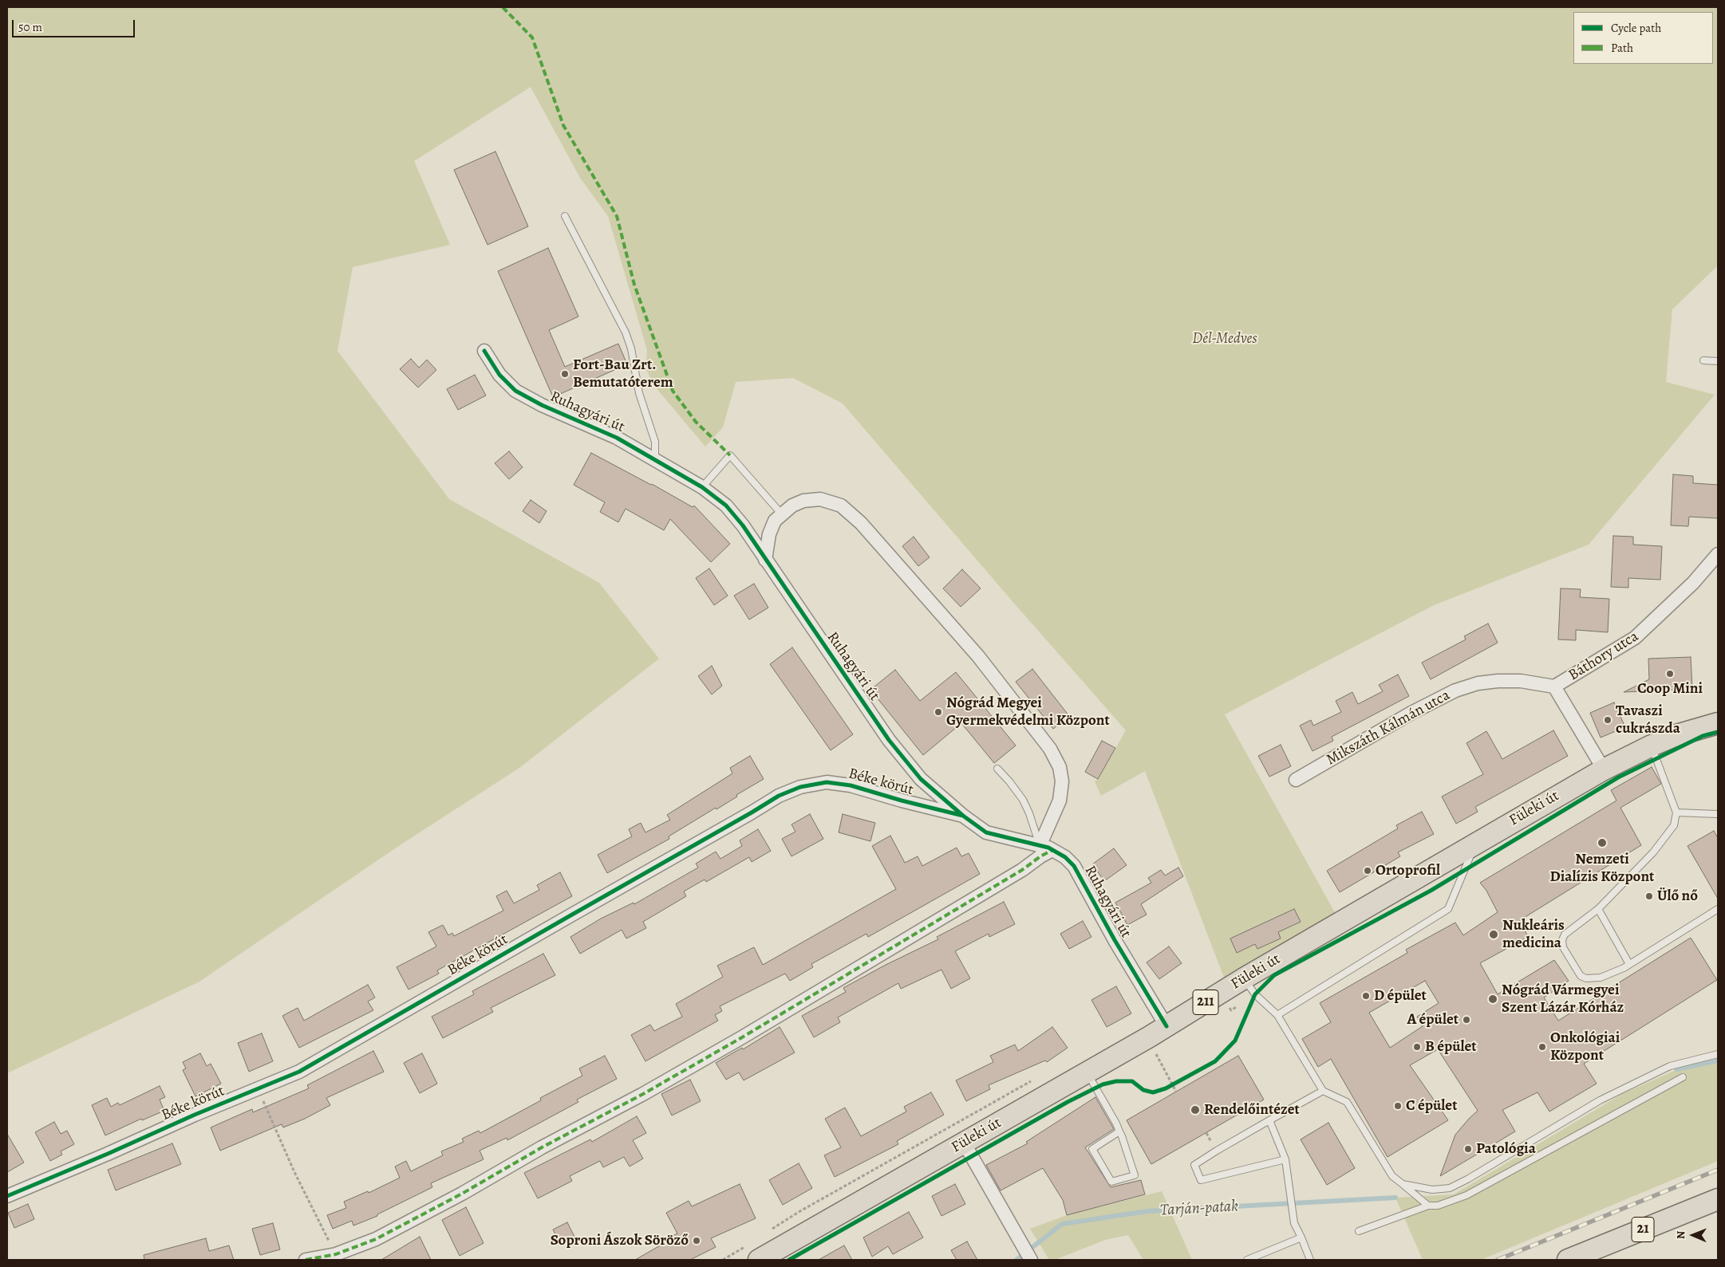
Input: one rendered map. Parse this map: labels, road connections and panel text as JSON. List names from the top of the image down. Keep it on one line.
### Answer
{"streets":{"main road":["Füleki út","211","21"],"street":["Ruhagyári út","Báthory utca","Mikszáth Kálmán utca","Béke körút"]},"crossings":[["Ruhagyári út","Béke körút"],["Ruhagyári út","Füleki út"],["Báthory utca","Mikszáth Kálmán utca"],["Báthory utca","Füleki út"]],"water":["Tarján-patak"],"parks":["Dél-Medves"],"places":["Fort-Bau Zrt. Bemutatóterem","Coop Mini","Nógrád Megyei Gyermekvédelmi Központ","Tavaszi cukrászda","Nemzeti Dialízis Központ","Ortoprofil","Ülő nő","Nukleáris medicina","D épület","Nógrád Vármegyei Szent Lázár Kórház","A épület","B épület","Onkológiai Központ","C épület","Rendelőintézet","Patológia","Soproni Ászok Söröző"],"legend":["Cycle path","Path"],"scale_bar":"50 m","north":"left"}
